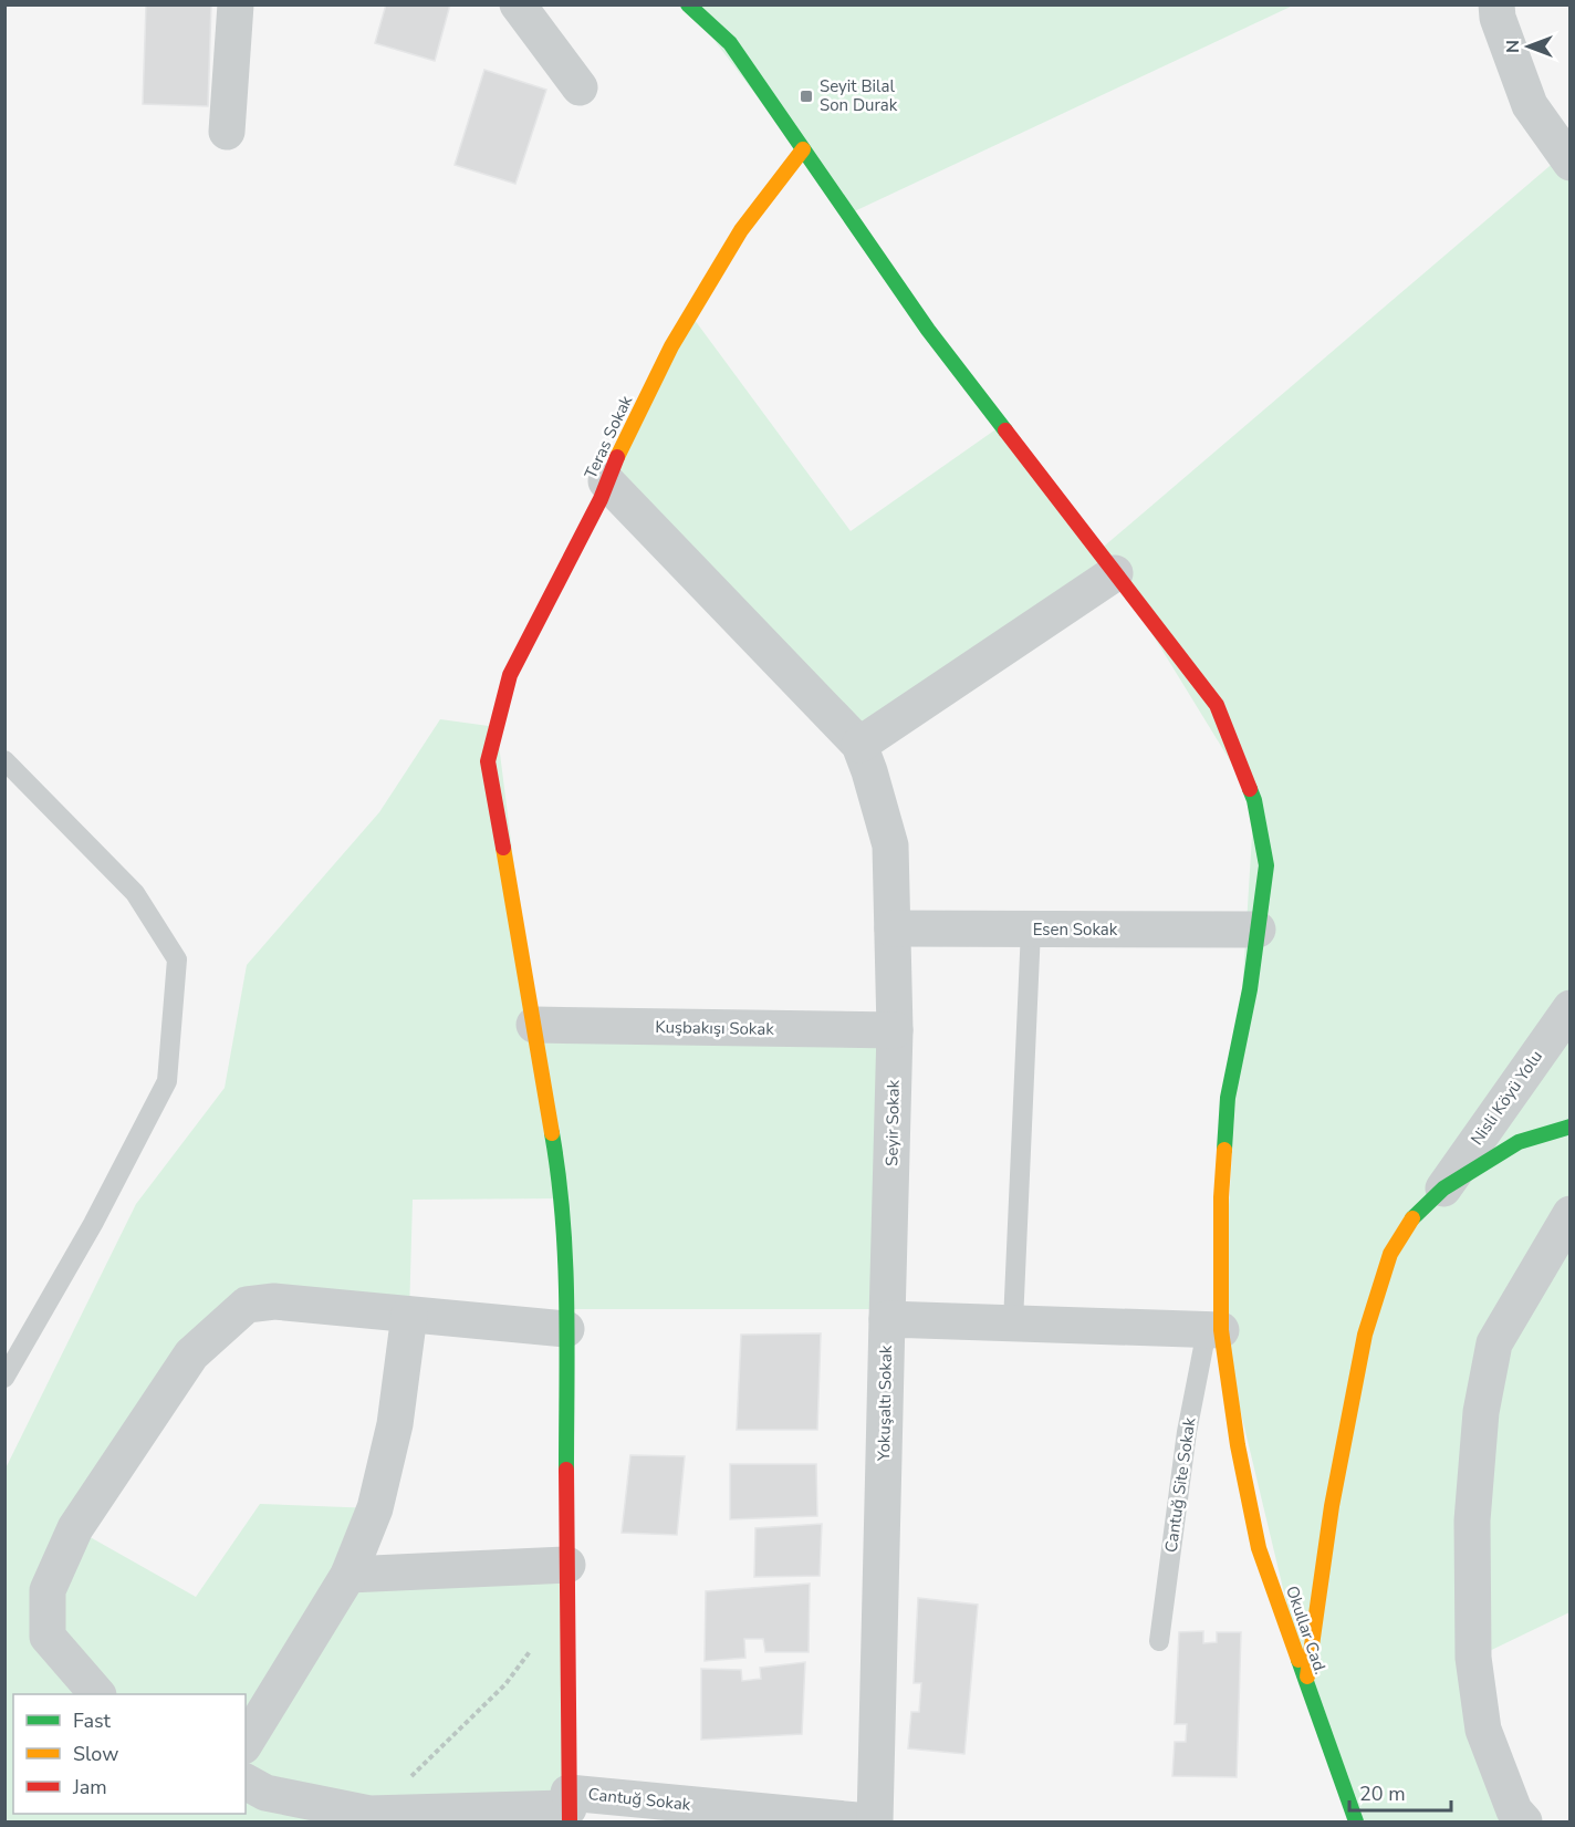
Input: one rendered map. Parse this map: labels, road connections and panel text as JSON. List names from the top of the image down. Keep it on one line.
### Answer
{"streets":{"street":["Teras Sokak","Esen Sokak","Kuşbakışı Sokak","Nisli Köyü Yolu","Seyir Sokak","Yokuşaltı Sokak","Okullar Cad.","Cantuğ Sokak"],"lane":["Cantuğ Site Sokak"]},"crossings":[["Teras Sokak","Kuşbakışı Sokak"],["Teras Sokak","Okullar Cad."],["Esen Sokak","Seyir Sokak"],["Esen Sokak","Okullar Cad."],["Kuşbakışı Sokak","Seyir Sokak"],["Seyir Sokak","Yokuşaltı Sokak"],["Cantuğ Site Sokak","Okullar Cad."]],"places":{"transit":["Seyit Bilal Son Durak"]},"legend":["Fast","Slow","Jam"],"scale_bar":"20 m","north":"left"}
